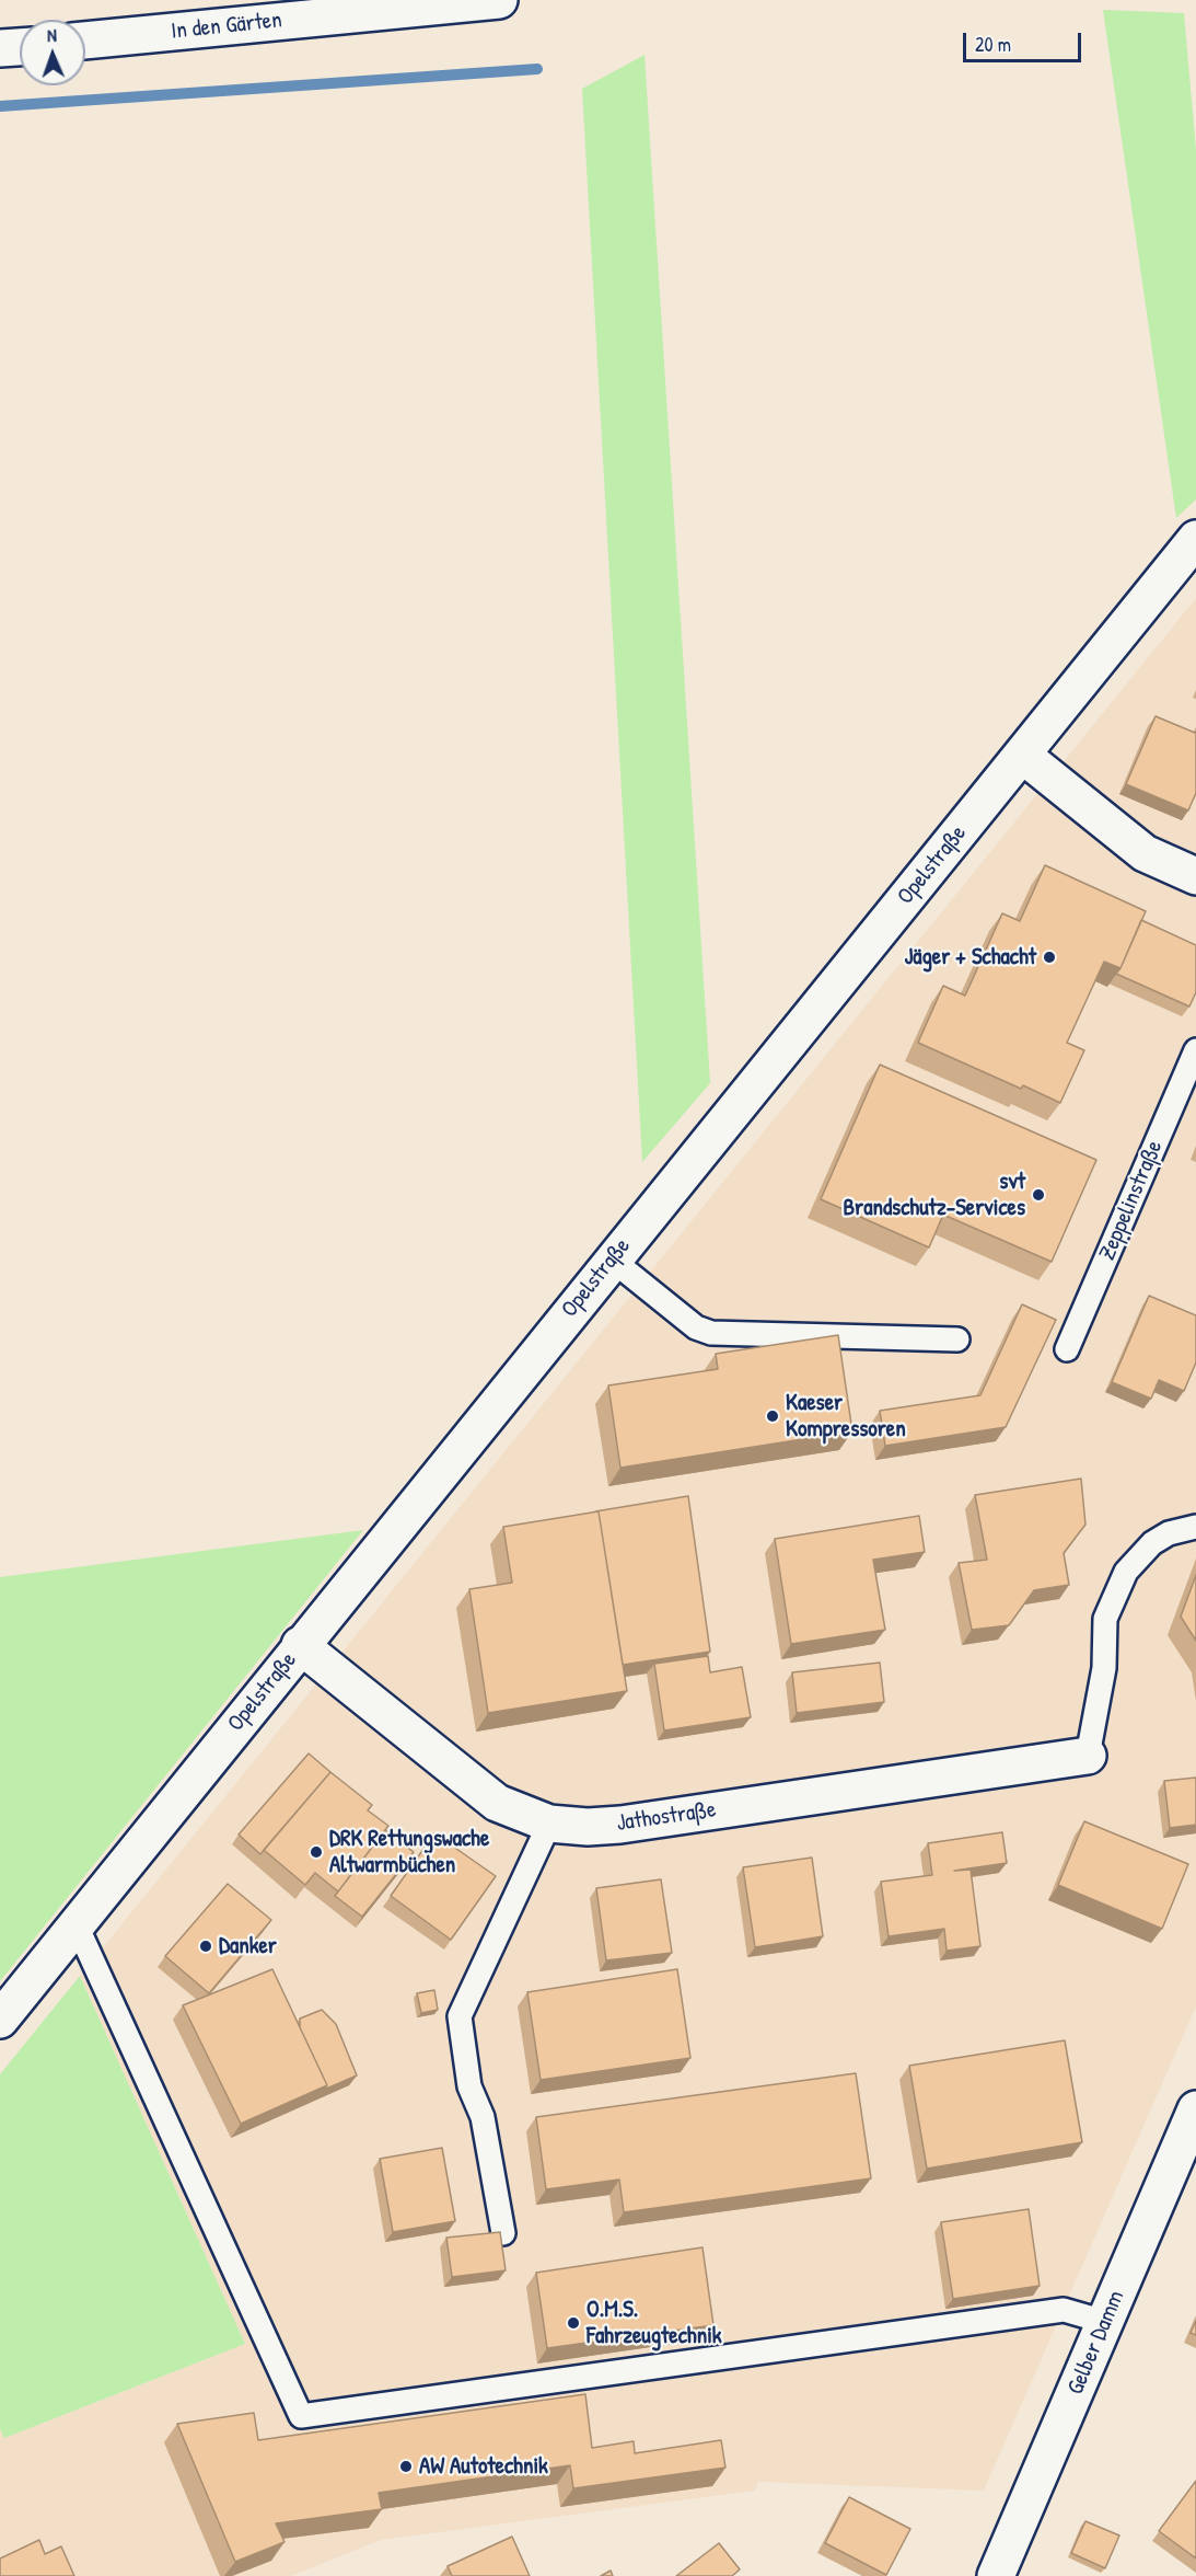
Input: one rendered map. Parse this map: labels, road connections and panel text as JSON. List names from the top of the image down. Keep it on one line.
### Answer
{"streets":{"street":["In den Gärten","Opelstraße","Jathostraße","Gelber Damm"],"lane":["Zeppelinstraße"]},"crossings":[["Opelstraße","Jathostraße"]],"places":["Jäger + Schacht","svt Brandschutz-Services","Kaeser Kompressoren","DRK Rettungswache Altwarmbüchen","Danker","O.M.S. Fahrzeugtechnik","AW Autotechnik"],"scale_bar":"20 m","north":"top"}
